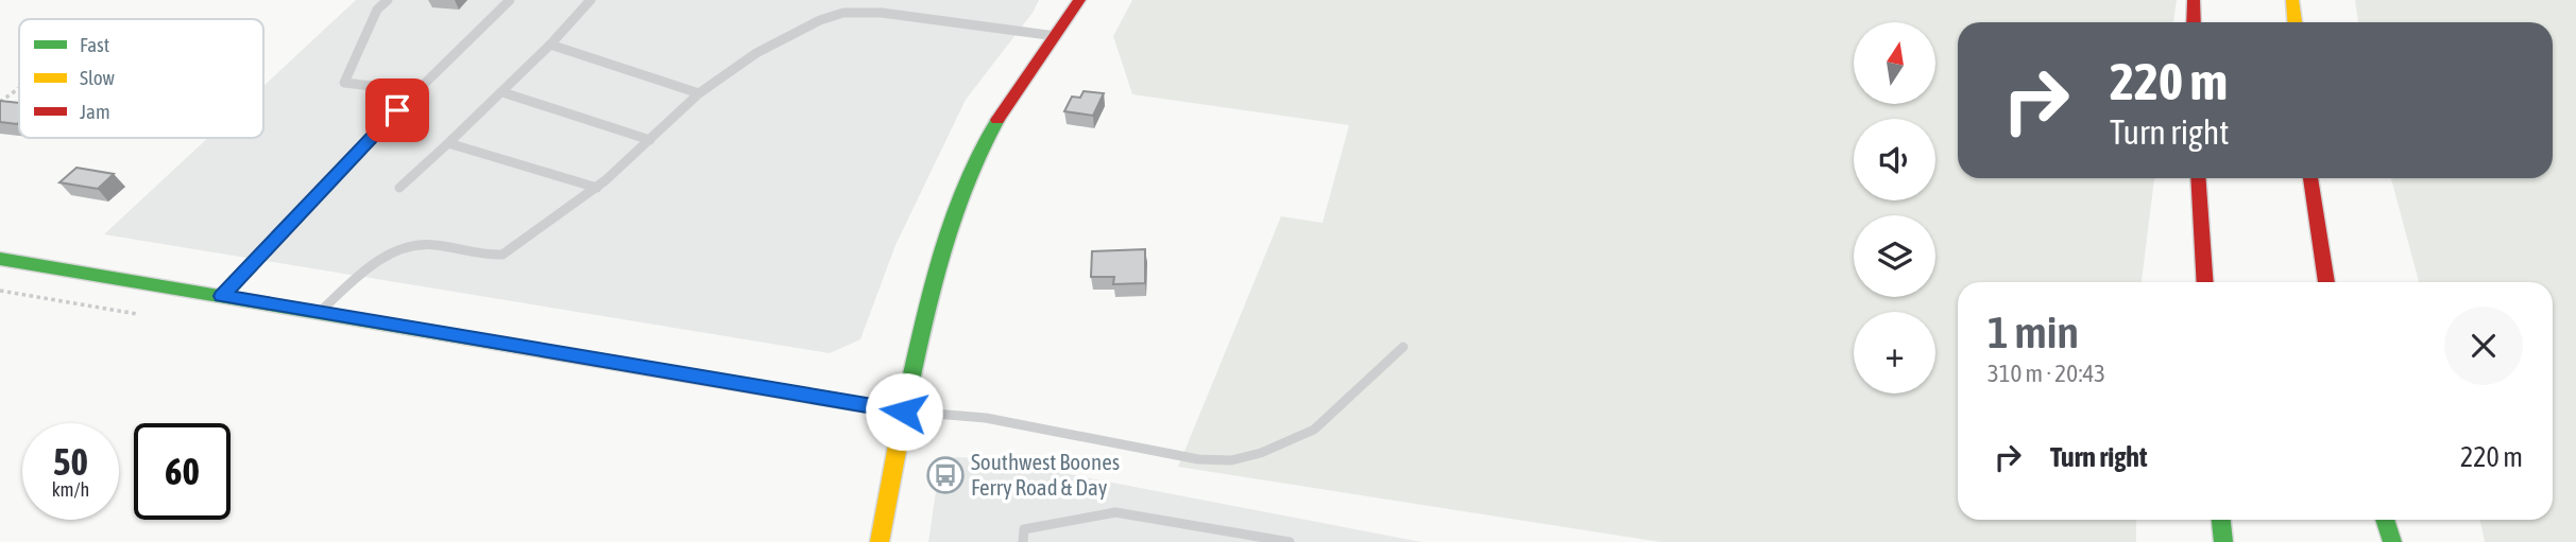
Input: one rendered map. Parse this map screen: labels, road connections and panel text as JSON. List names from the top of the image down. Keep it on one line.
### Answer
{"places":{"bus stop":["Southwest Boones Ferry Road & Day"]},"legend":["Fast","Slow","Jam"],"north":"top","page":{"map_buttons":"+","turn":["220 m","Turn right"],"heading":["1 min","310 m · 20:43"],"list":[{"name":"Turn right","value":"220 m"}],"speed":"50 km/h","limit":"60"}}
